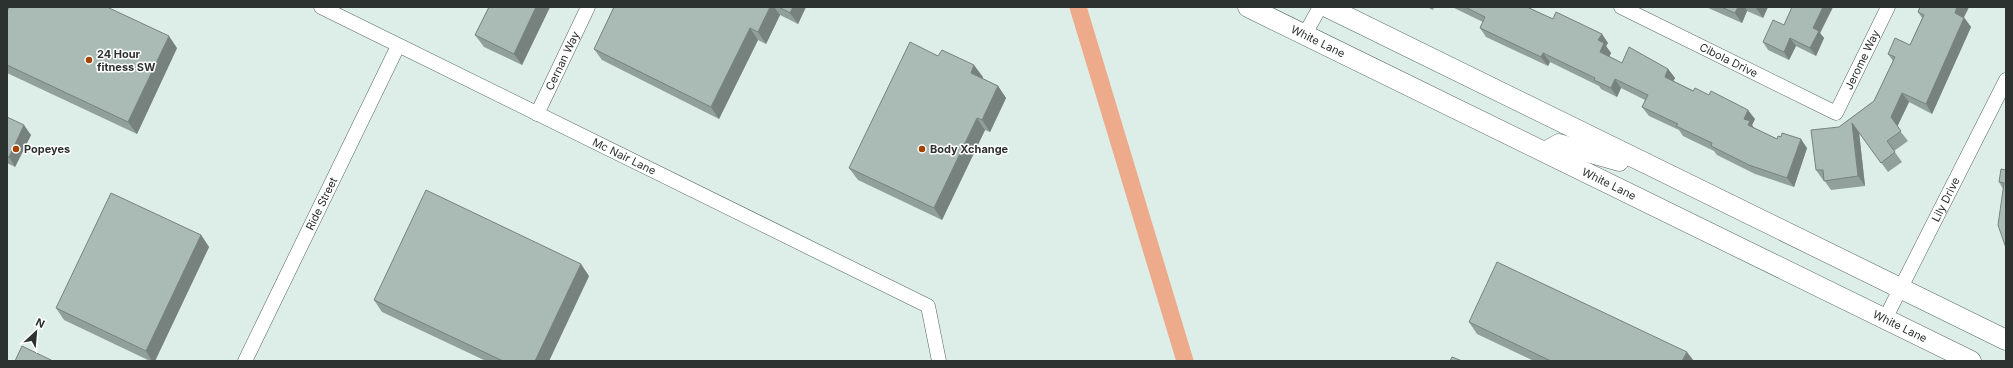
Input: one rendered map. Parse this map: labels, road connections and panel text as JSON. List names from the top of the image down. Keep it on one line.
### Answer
{"streets":{"main road":["White Lane"],"street":["Cernan Way","Cibola Drive","Jerome Way","Mc Nair Lane","Lily Drive","Ride Street"]},"crossings":[["White Lane","Lily Drive"],["Cernan Way","Mc Nair Lane"],["Cibola Drive","Jerome Way"],["Mc Nair Lane","Ride Street"]],"places":["24 Hour fitness SW","Popeyes","Body Xchange"],"north":"top right"}
